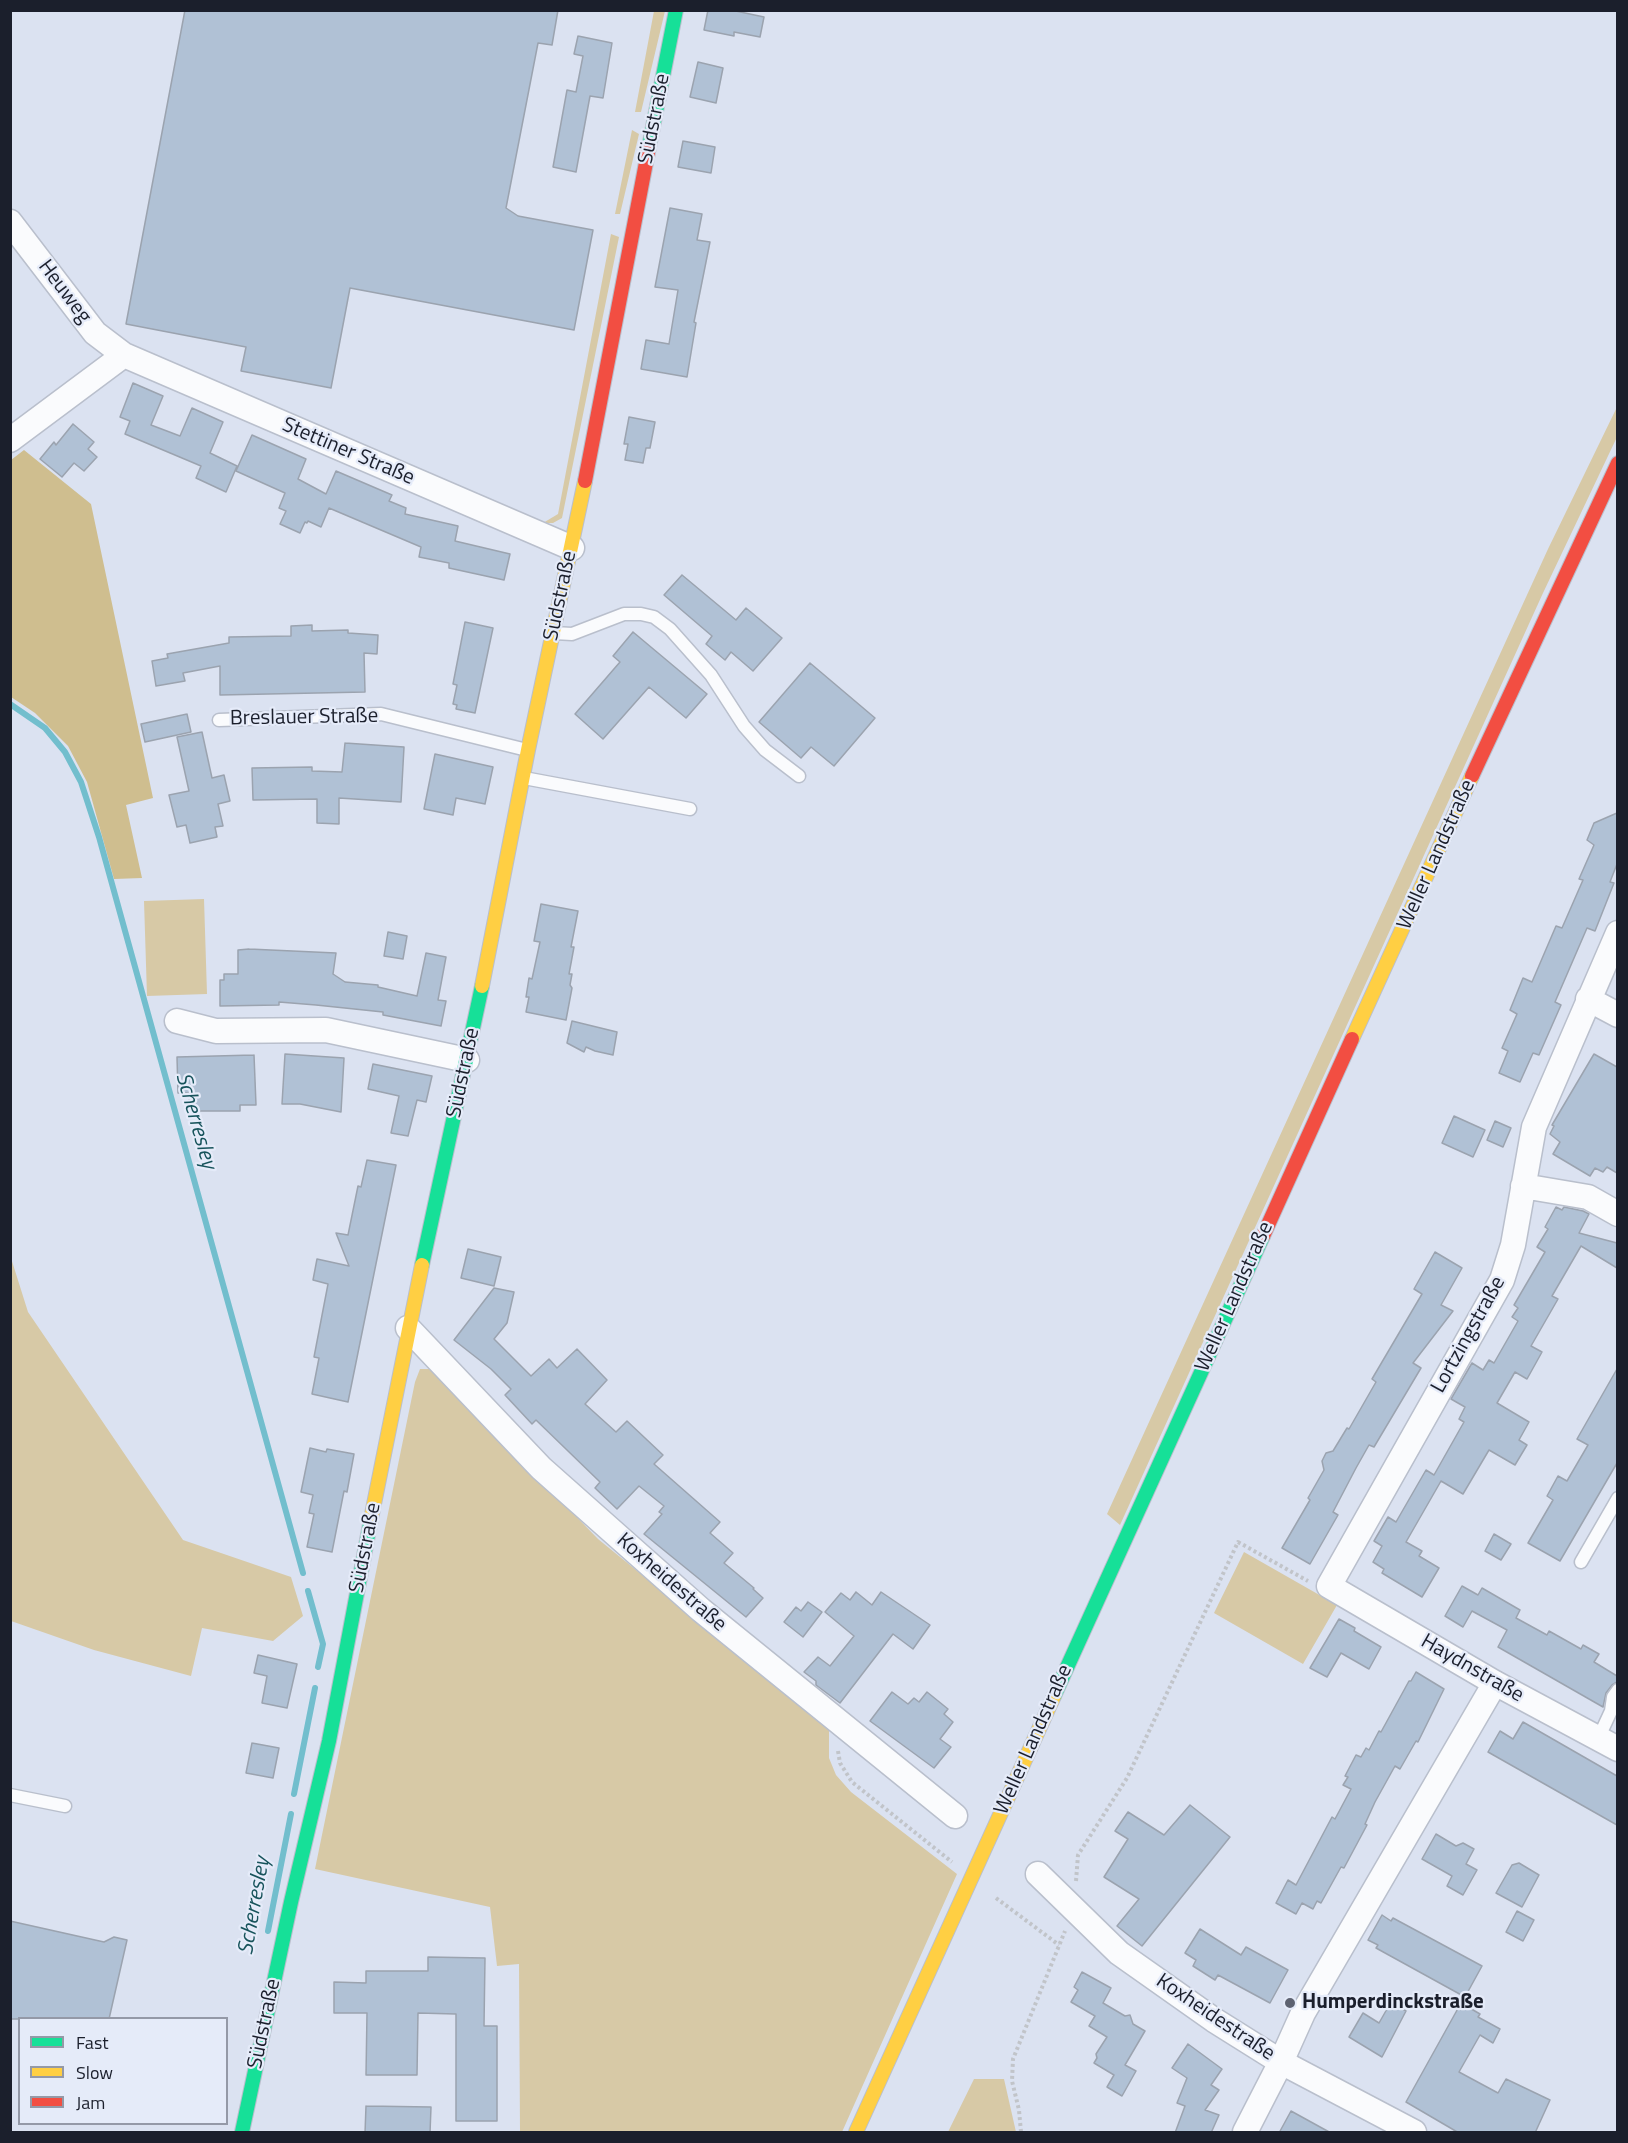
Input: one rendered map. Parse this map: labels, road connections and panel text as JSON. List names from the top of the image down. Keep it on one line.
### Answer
{"streets":{"street":["Südstraße","Heuweg","Stettiner Straße","Weller Landstraße","Lortzingstraße","Koxheidestraße","Haydnstraße"],"lane":["Breslauer Straße"]},"crossings":[["Südstraße","Stettiner Straße"],["Südstraße","Breslauer Straße"],["Südstraße","Koxheidestraße"],["Heuweg","Stettiner Straße"],["Lortzingstraße","Haydnstraße"]],"water":["Scherresley"],"places":["Humperdinckstraße"],"legend":["Fast","Slow","Jam"]}
